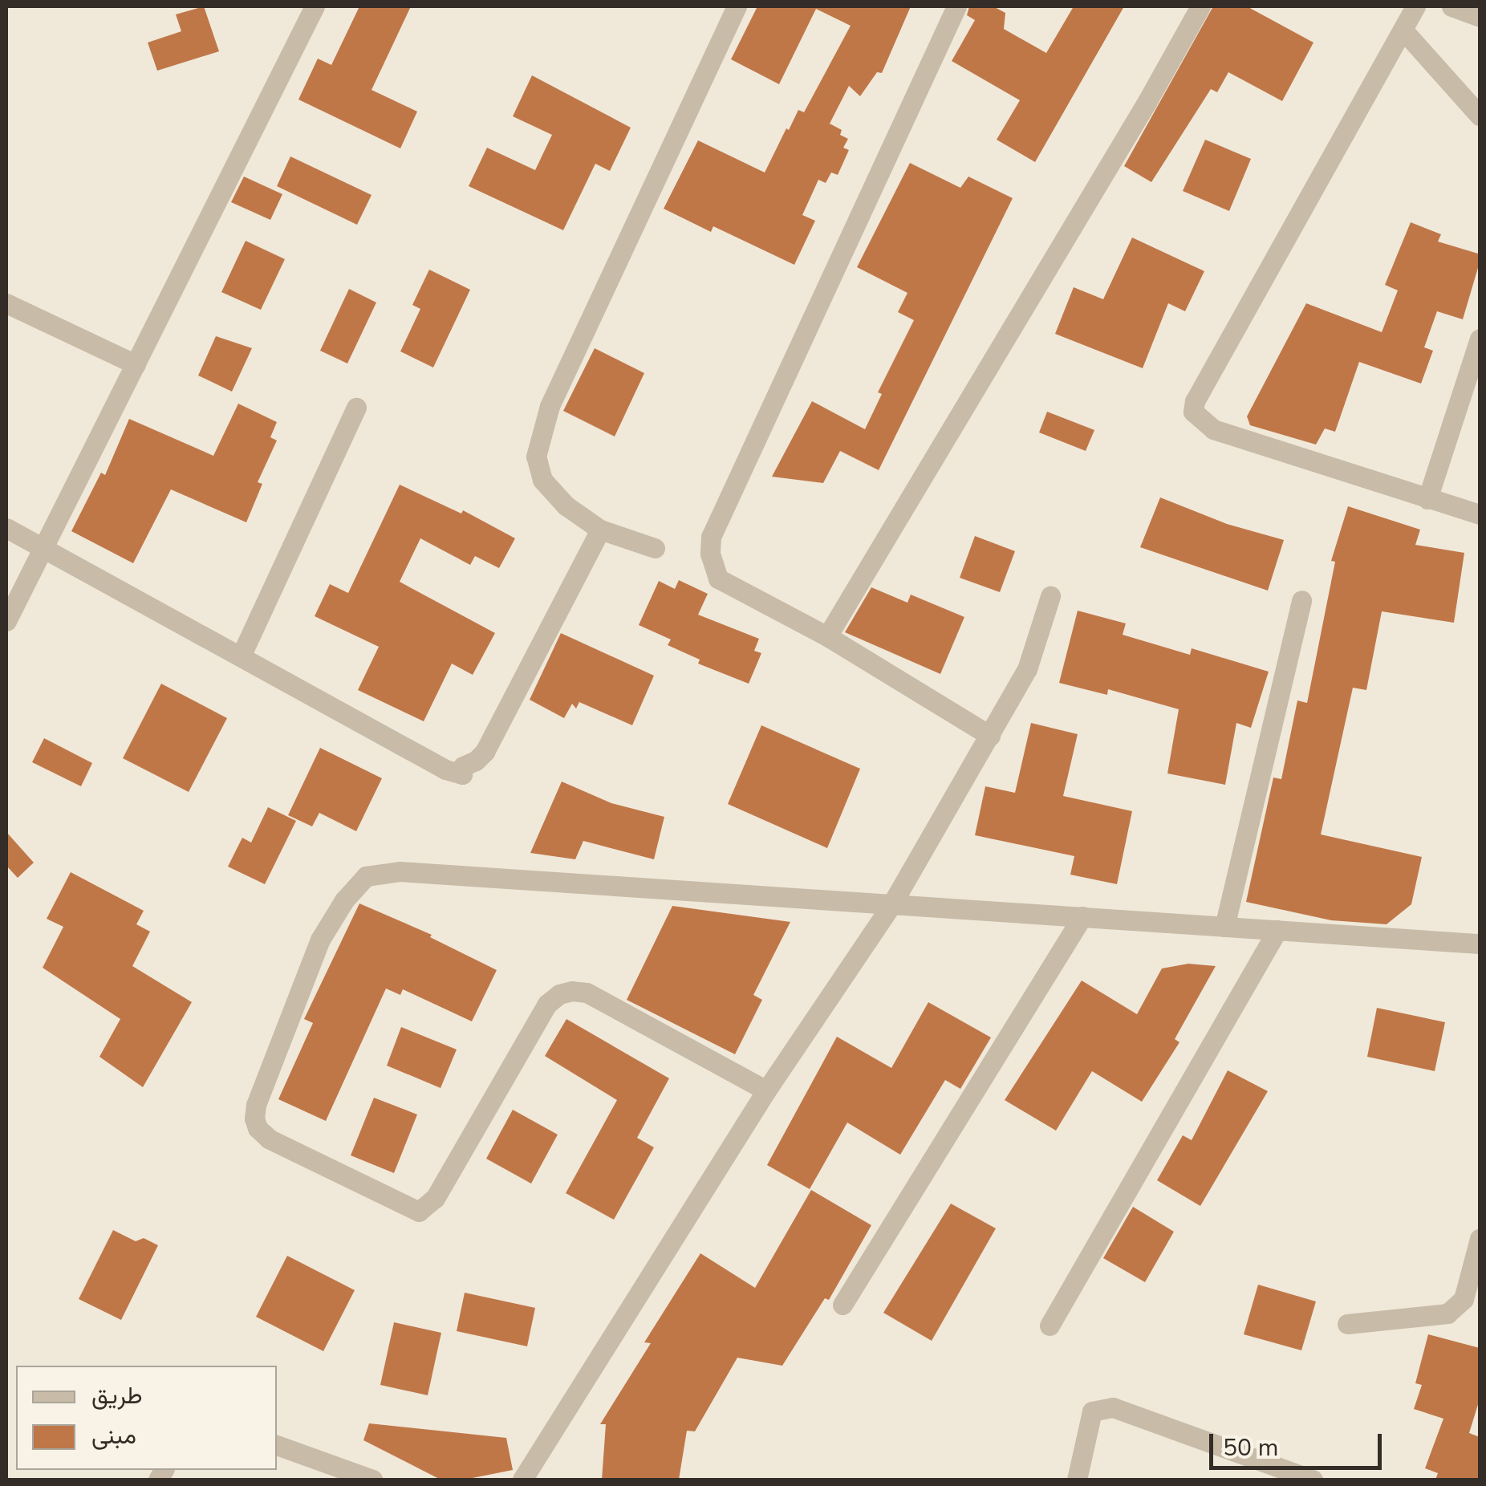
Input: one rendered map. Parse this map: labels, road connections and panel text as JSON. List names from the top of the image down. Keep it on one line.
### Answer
{"legend":["طريق","مبنى"],"scale_bar":"50 m"}
